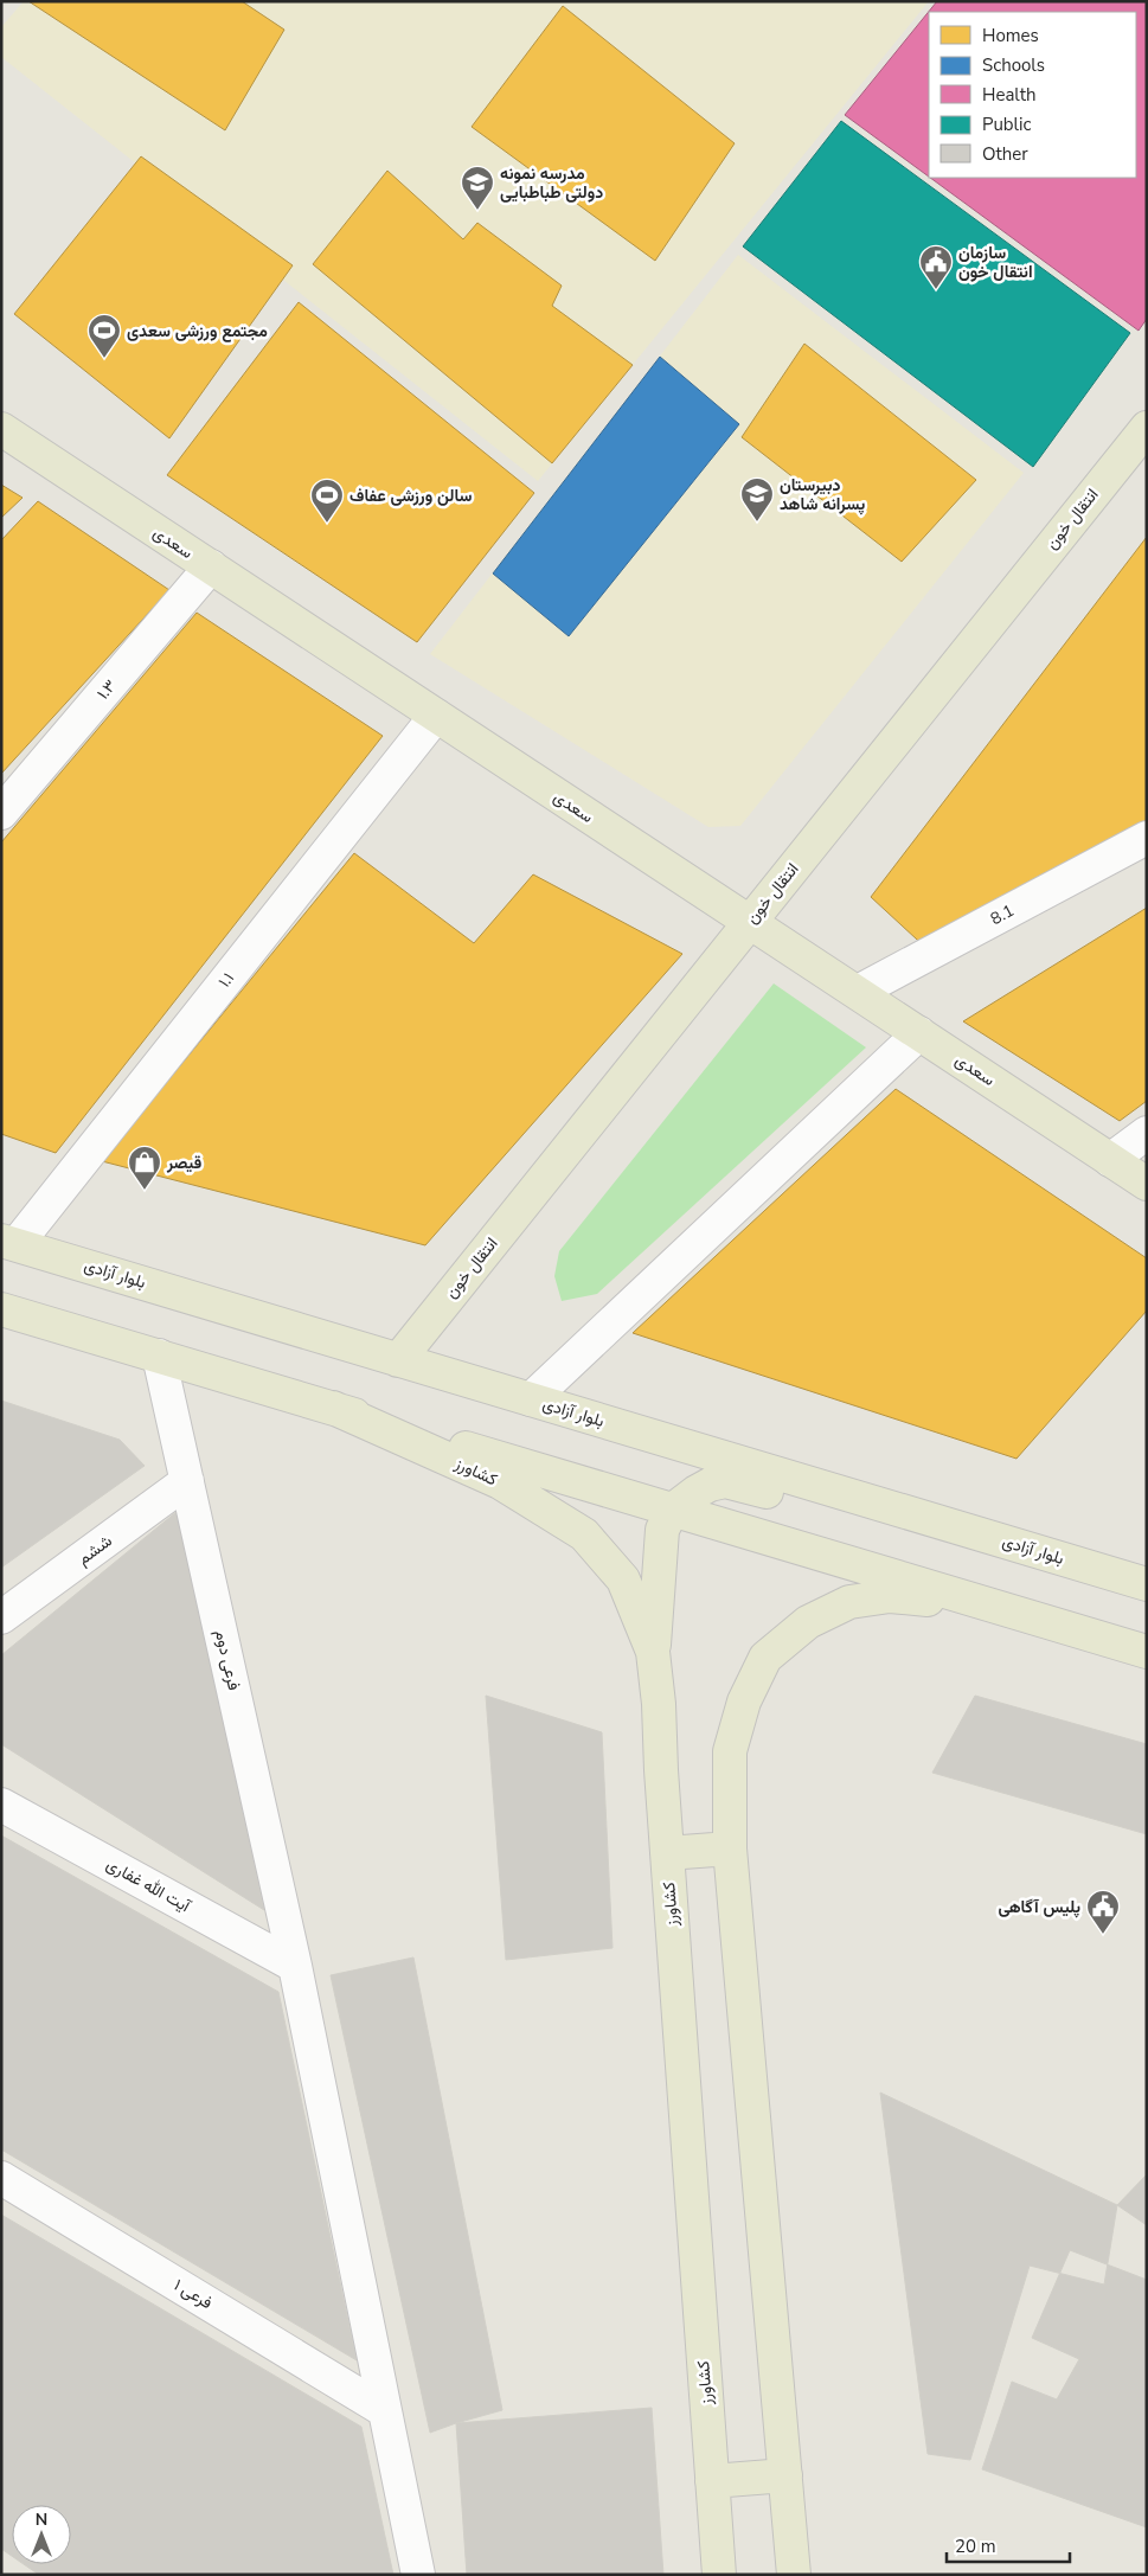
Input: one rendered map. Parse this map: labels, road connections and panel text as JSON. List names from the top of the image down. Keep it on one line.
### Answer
{"streets":{"main road":["انتقال خون","سعدی","بلوار آزادی","کشاورز"],"street":["۱.۳","8.1","۱.۱","ششم","فرعی دوم","آیت الله غفاری","فرعی ۱"]},"crossings":[["انتقال خون","سعدی"],["انتقال خون","بلوار آزادی"],["سعدی","۱.۳"],["سعدی","8.1"],["سعدی","۱.۱"],["۱.۱","بلوار آزادی"],["ششم","فرعی دوم"],["فرعی دوم","آیت الله غفاری"],["فرعی دوم","فرعی ۱"]],"places":{"school or university":["مدرسه نمونه دولتی طباطبایی","دبیرستان پسرانه شاهد"],"public building":["سازمان انتقال خون","پلیس آگاهی"],"sports":["مجتمع ورزشی سعدی","سالن ورزشی عفاف"],"shop":["قیصر"]},"legend":["Homes","Schools","Health","Public","Other"],"scale_bar":"20 m","north":"top"}
